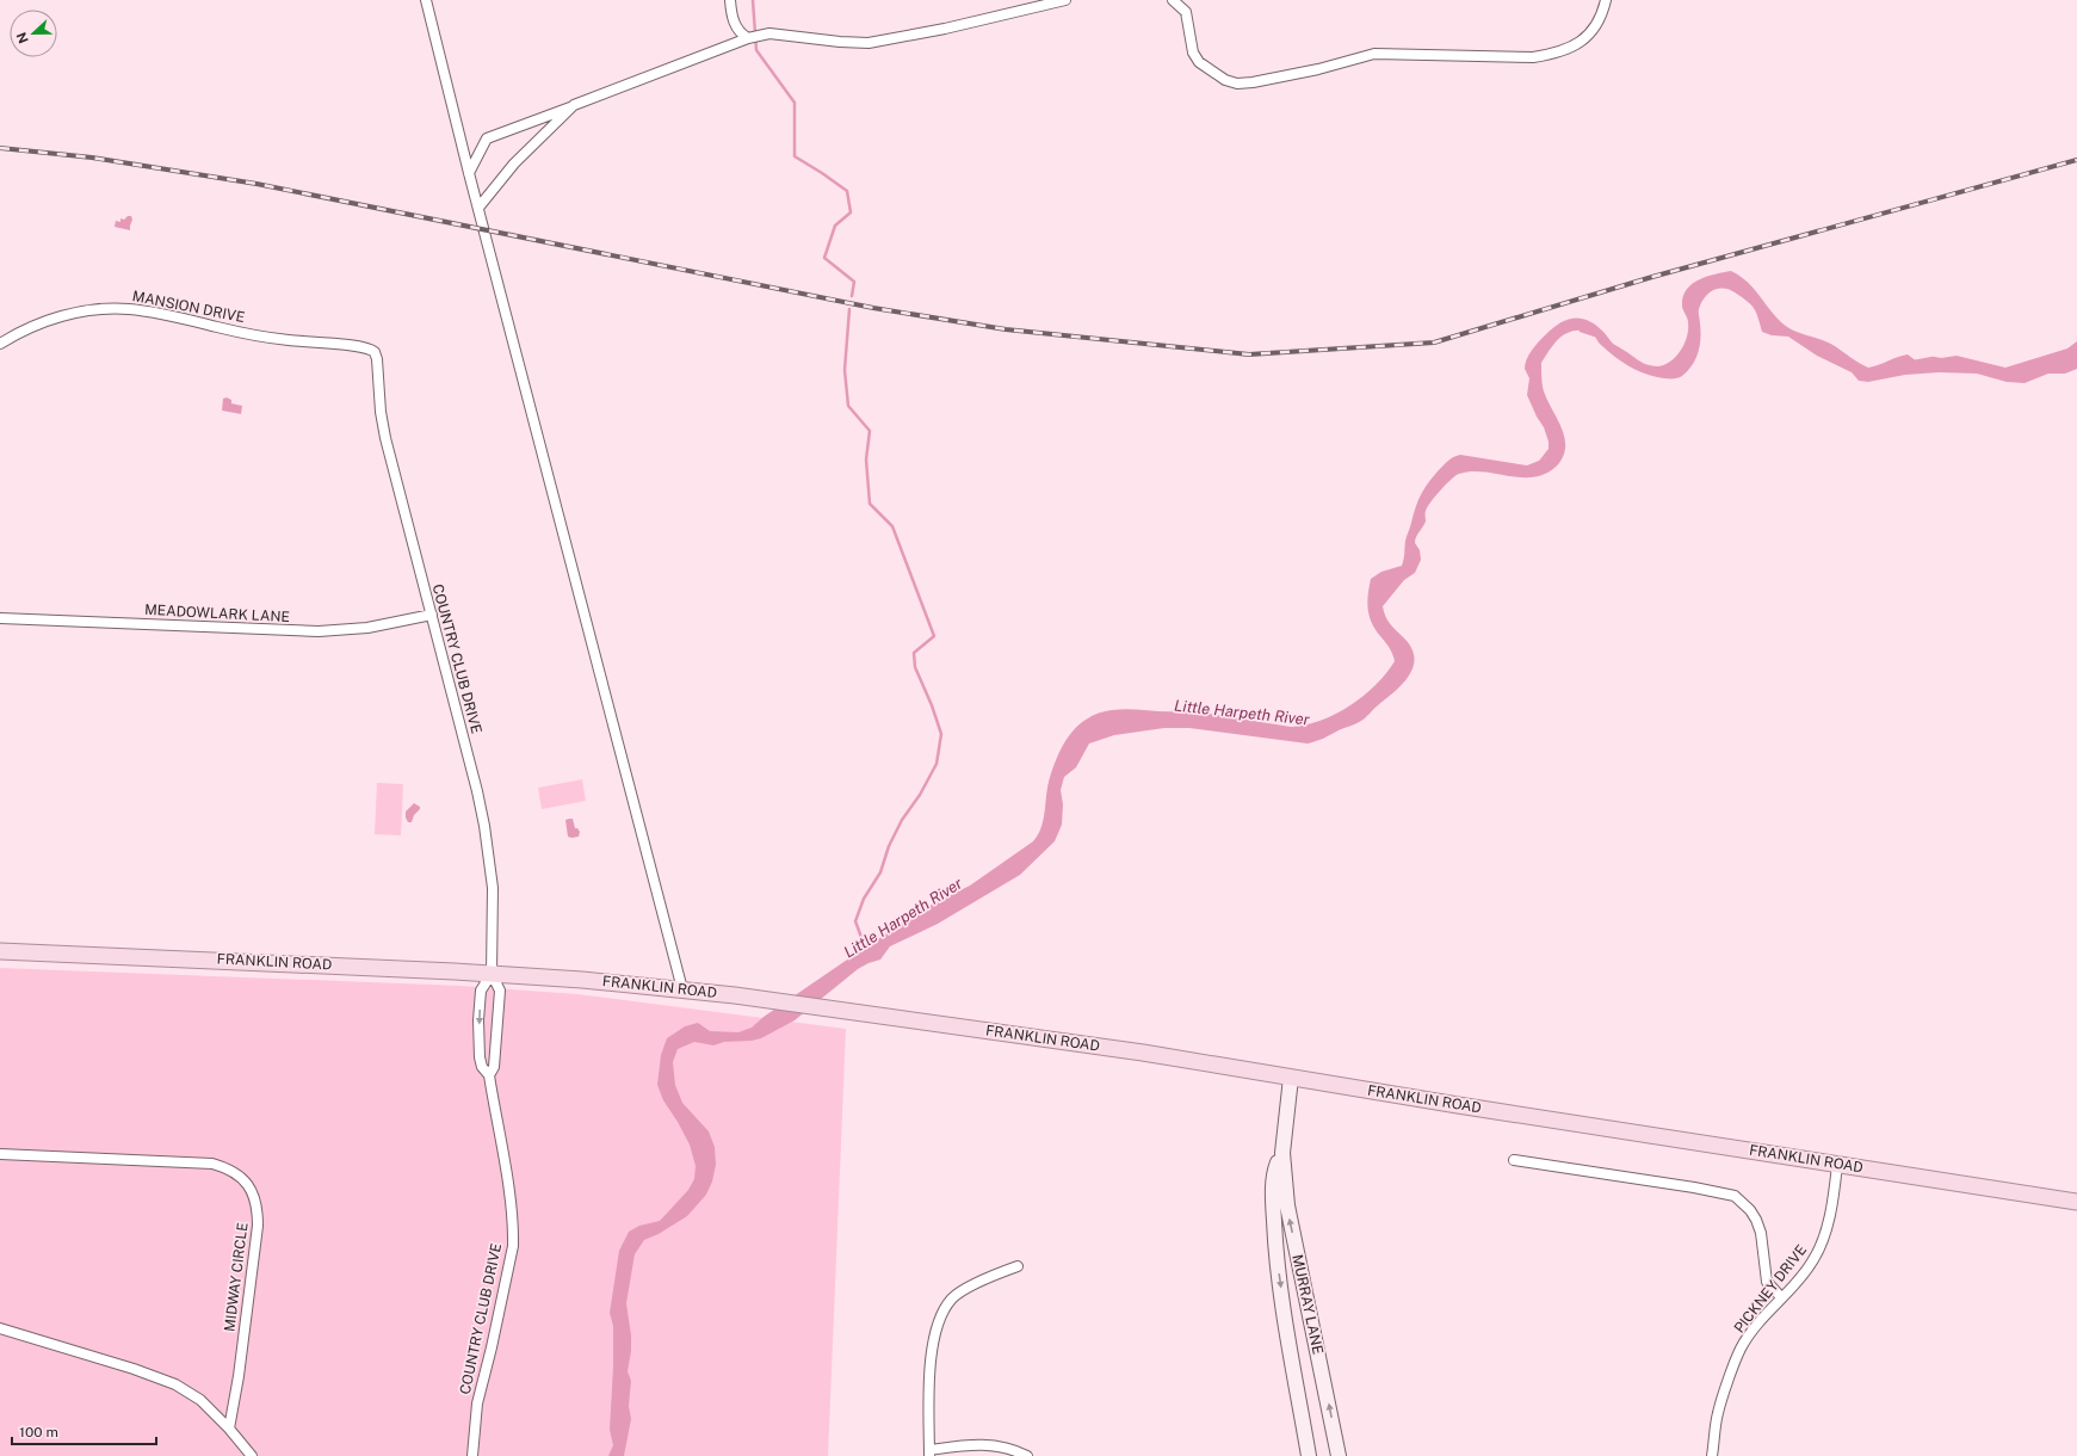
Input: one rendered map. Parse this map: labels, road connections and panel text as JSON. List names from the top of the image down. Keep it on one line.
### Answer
{"streets":{"main road":["FRANKLIN ROAD","MURRAY LANE"],"street":["MANSION DRIVE","MEADOWLARK LANE","COUNTRY CLUB DRIVE","MIDWAY CIRCLE","PICKNEY DRIVE"]},"crossings":[["MANSION DRIVE","COUNTRY CLUB DRIVE"],["MEADOWLARK LANE","COUNTRY CLUB DRIVE"],["COUNTRY CLUB DRIVE","FRANKLIN ROAD"],["FRANKLIN ROAD","PICKNEY DRIVE"],["FRANKLIN ROAD","MURRAY LANE"]],"water":["Little Harpeth River"],"scale_bar":"100 m","north":"left"}
